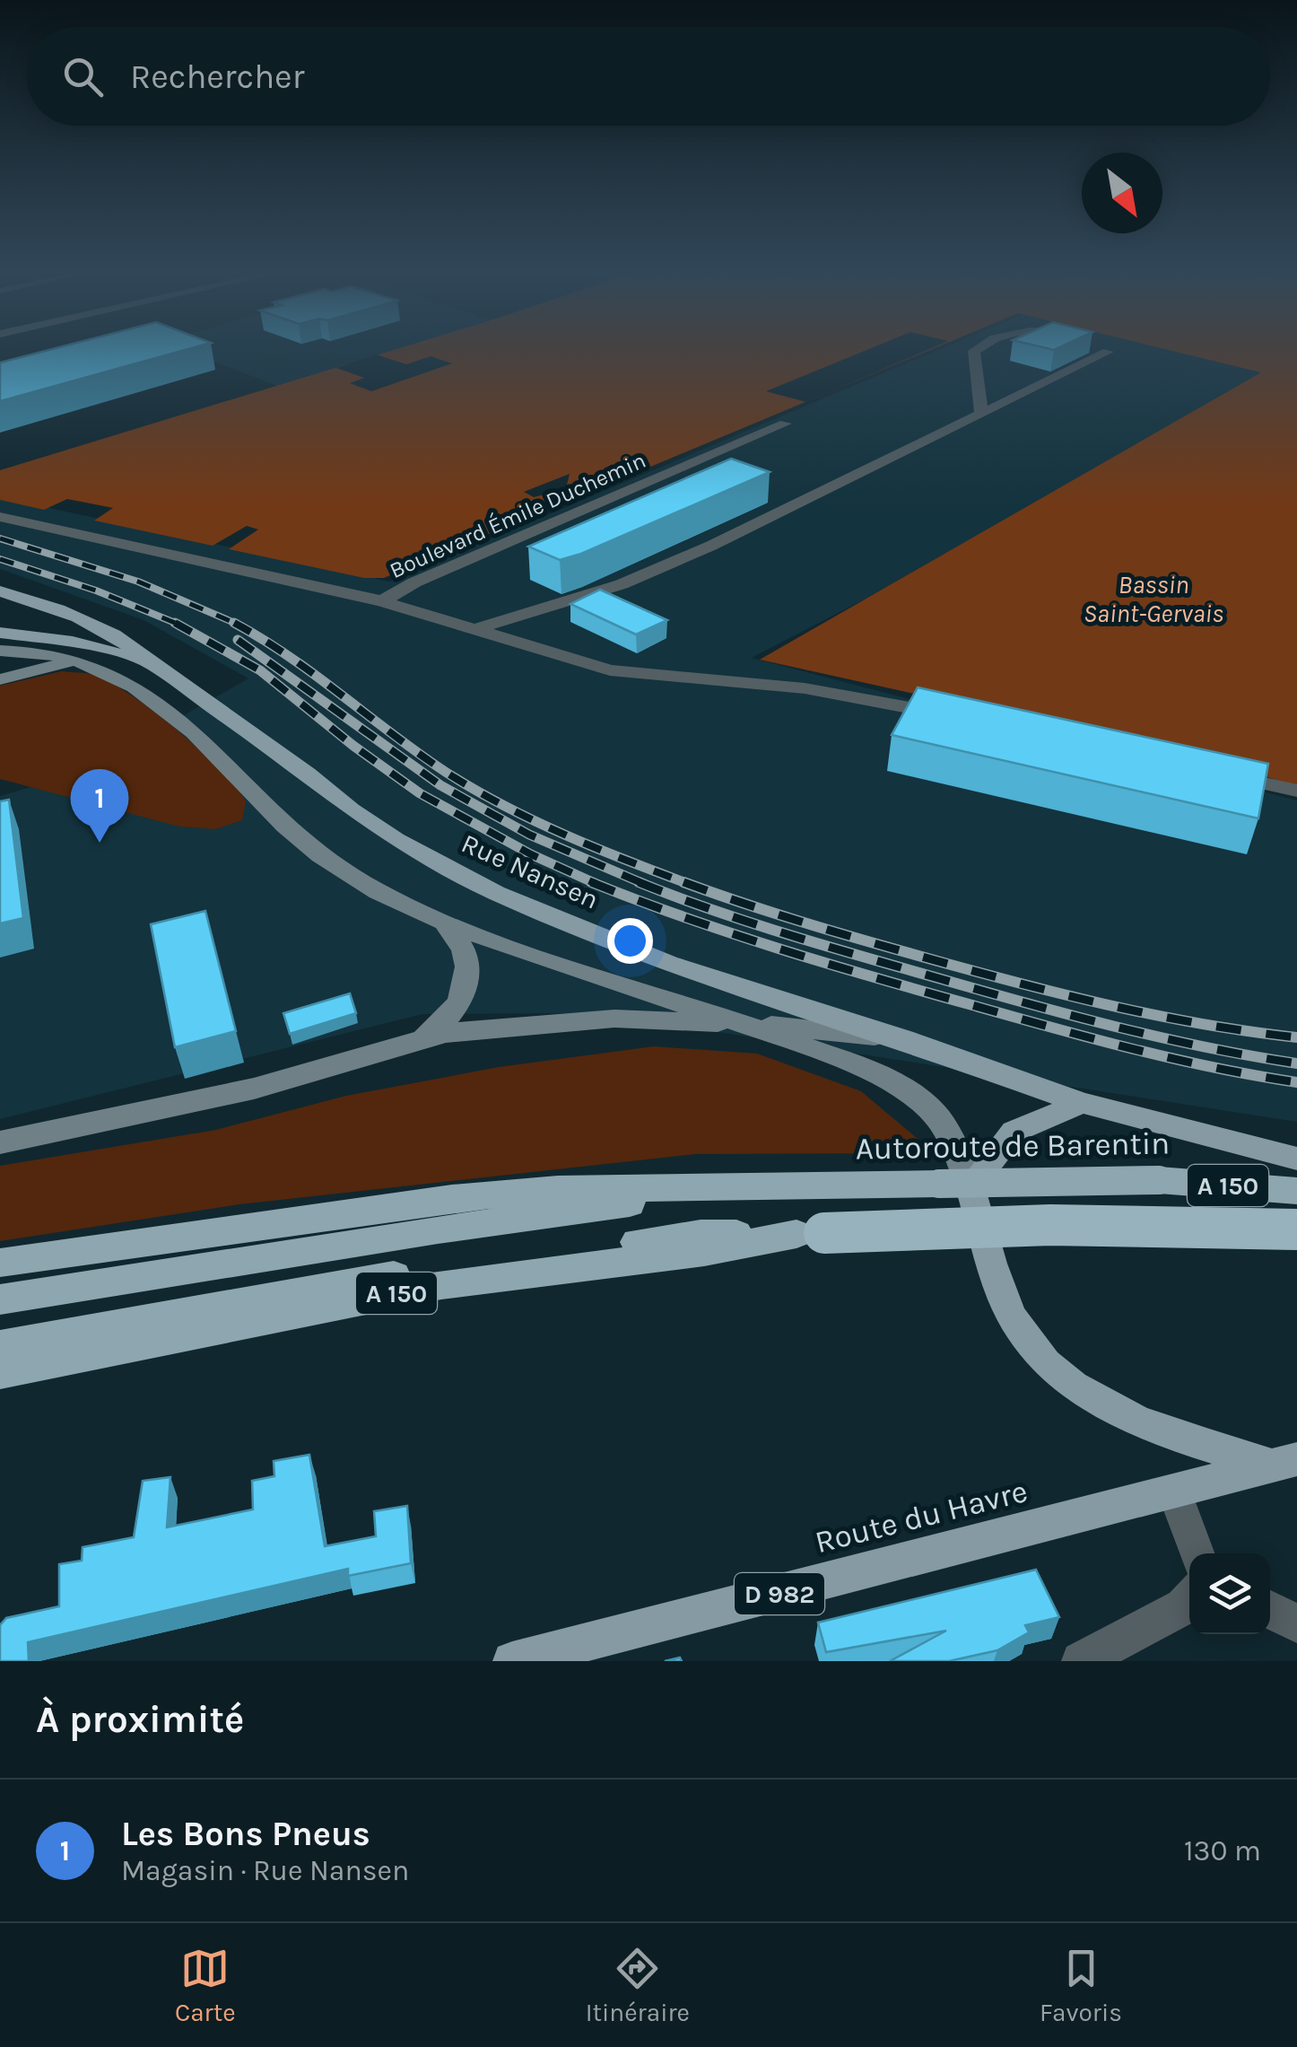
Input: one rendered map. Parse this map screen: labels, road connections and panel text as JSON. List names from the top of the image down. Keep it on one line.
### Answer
{"streets":{"highway":["Autoroute de Barentin","A 150"],"main road":["Rue Nansen","Route du Havre","D 982"],"street":["Boulevard Émile Duchemin"]},"crossings":[["Autoroute de Barentin","A 150"]],"water":["Bassin Saint-Gervais"],"north":"bottom right","page":{"search":"Rechercher","pins":"1","heading":"À proximité","list":[{"mark":"1","name":"Les Bons Pneus","note":"Magasin · Rue Nansen","value":"130 m"}],"nav":["Carte","Itinéraire","Favoris"]}}
